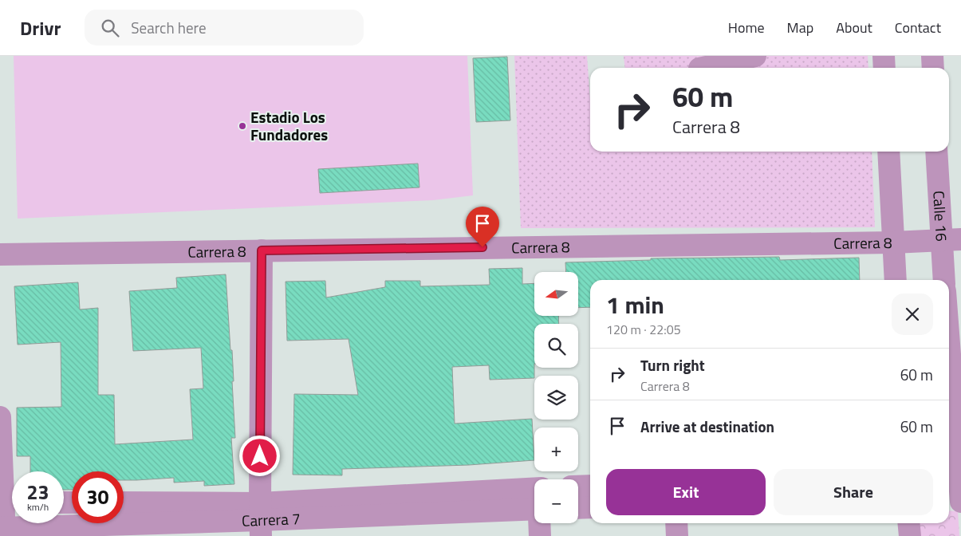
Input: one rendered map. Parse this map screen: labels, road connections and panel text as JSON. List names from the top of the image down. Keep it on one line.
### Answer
{"streets":{"street":["Calle 16","Carrera 8","Carrera 7"]},"crossings":[["Calle 16","Carrera 8"]],"places":["Estadio Los Fundadores"],"north":"left","page":{"header":"Drivr","search":"Search here","nav":["Home","Map","About","Contact"],"turn":["60 m","Carrera 8"],"map_buttons":["+","−"],"heading":["1 min","120 m · 22:05"],"list":[{"name":"Turn right","note":"Carrera 8","value":"60 m"},{"name":"Arrive at destination","value":"60 m"}],"buttons":["Exit","Share"],"speed":"23 km/h","limit":"30"}}
